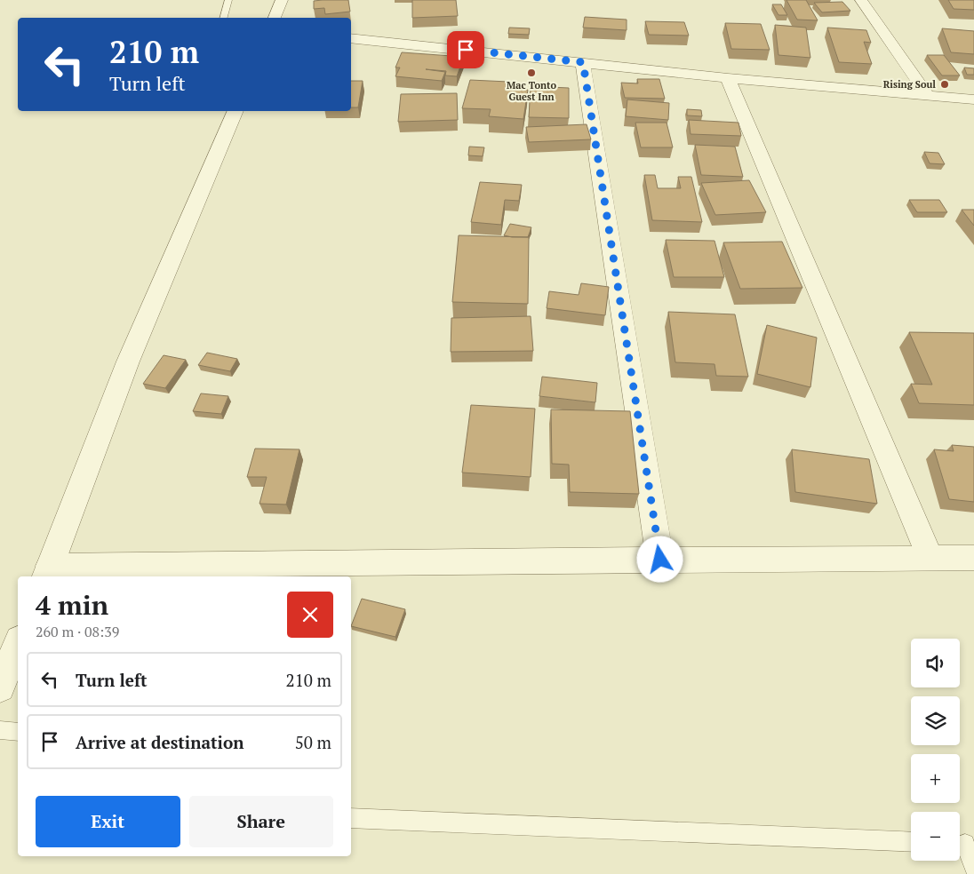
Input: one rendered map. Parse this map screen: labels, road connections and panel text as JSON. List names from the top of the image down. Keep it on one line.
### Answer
{"places":["Mac Tonto Guest Inn","Rising Soul"],"page":{"turn":["210 m","Turn left"],"heading":["4 min","260 m · 08:39"],"map_buttons":["+","−"],"list":[{"name":"Turn left","value":"210 m"},{"name":"Arrive at destination","value":"50 m"}],"buttons":["Exit","Share"]}}
